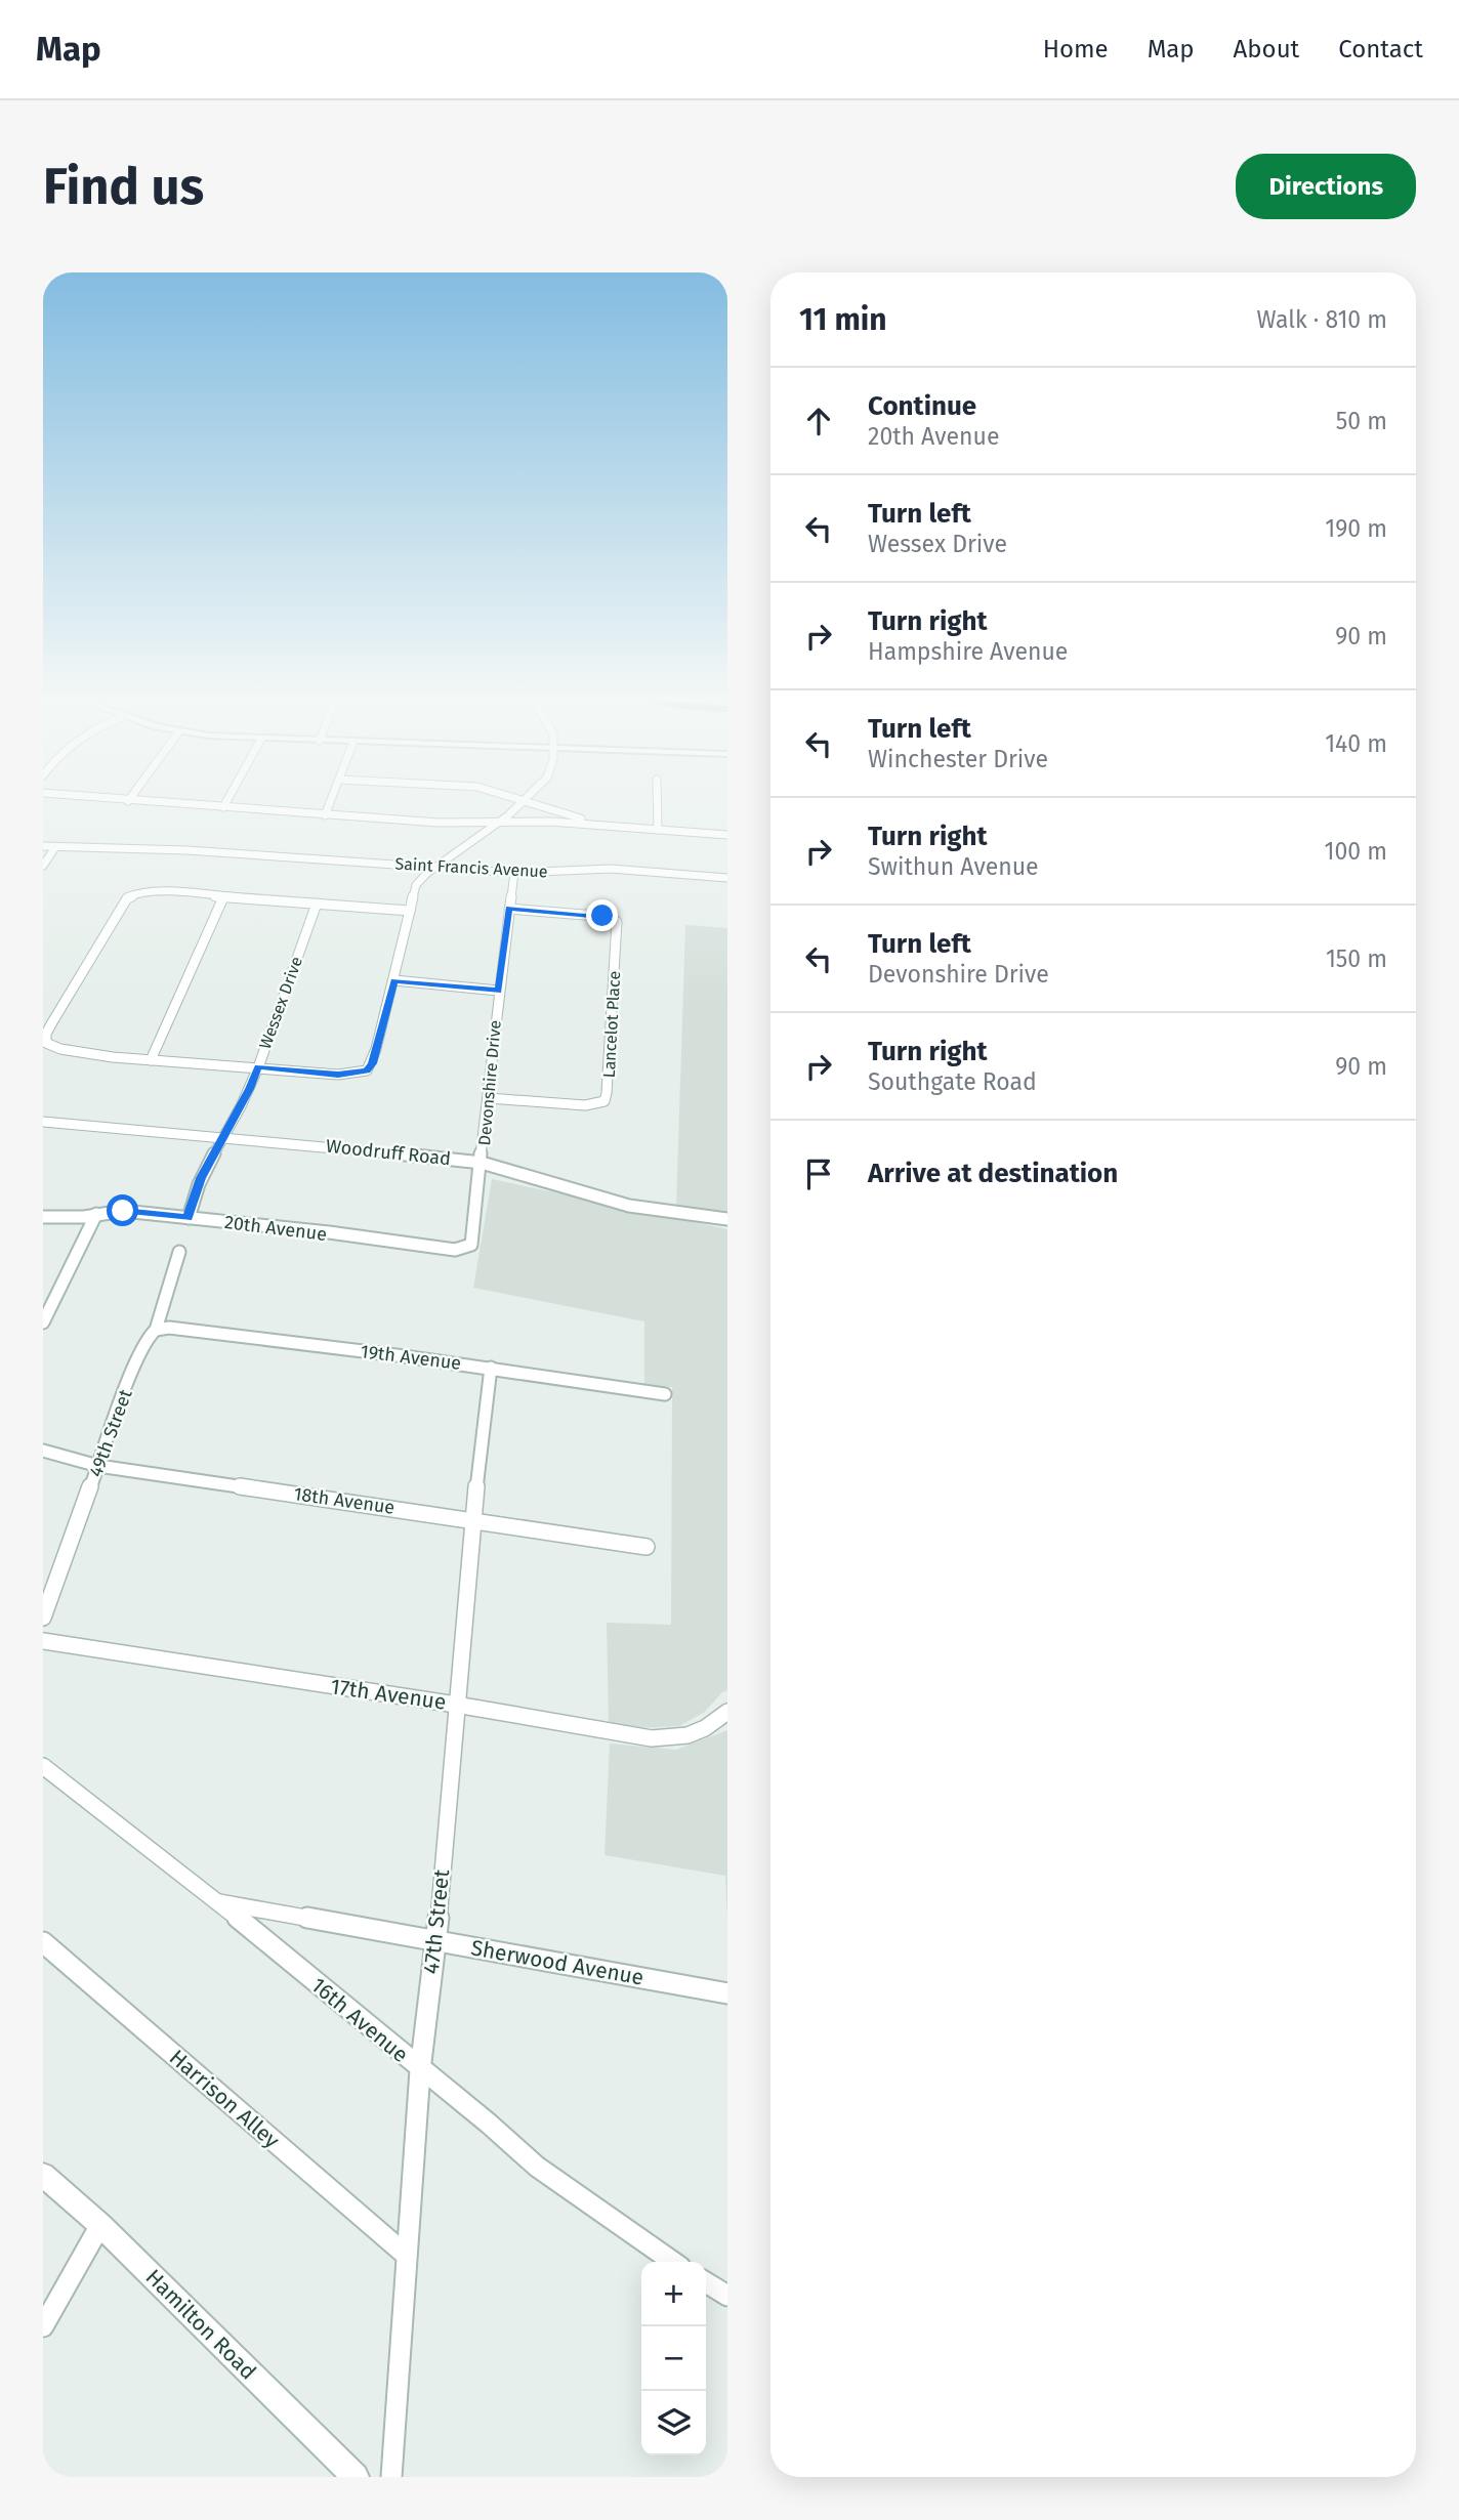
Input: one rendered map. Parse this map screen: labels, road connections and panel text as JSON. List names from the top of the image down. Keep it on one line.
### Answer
{"streets":{"street":["Saint Francis Avenue","Wessex Drive","Lancelot Place","Devonshire Drive","Woodruff Road","20th Avenue","19th Avenue","49th Street","18th Avenue","17th Avenue","47th Street","Sherwood Avenue","16th Avenue","Harrison Alley","Hamilton Road"]},"crossings":[["Saint Francis Avenue","Devonshire Drive"],["Wessex Drive","Woodruff Road"],["Wessex Drive","20th Avenue"],["Lancelot Place","Devonshire Drive"],["Devonshire Drive","Woodruff Road"],["Devonshire Drive","20th Avenue"],["19th Avenue","49th Street"],["19th Avenue","47th Street"],["49th Street","18th Avenue"],["18th Avenue","47th Street"],["17th Avenue","47th Street"],["47th Street","Sherwood Avenue"],["47th Street","16th Avenue"],["47th Street","Harrison Alley"],["Sherwood Avenue","16th Avenue"]],"page":{"header":"Map","nav":["Home","Map","About","Contact"],"buttons":"Directions","title":"Find us","heading":["11 min","Walk · 810 m"],"list":[["Continue","20th Avenue","50 m"],["Turn left","Wessex Drive","190 m"],["Turn right","Hampshire Avenue","90 m"],["Turn left","Winchester Drive","140 m"],["Turn right","Swithun Avenue","100 m"],["Turn left","Devonshire Drive","150 m"],["Turn right","Southgate Road","90 m"],"Arrive at destination"],"map_buttons":["+","−"]}}
